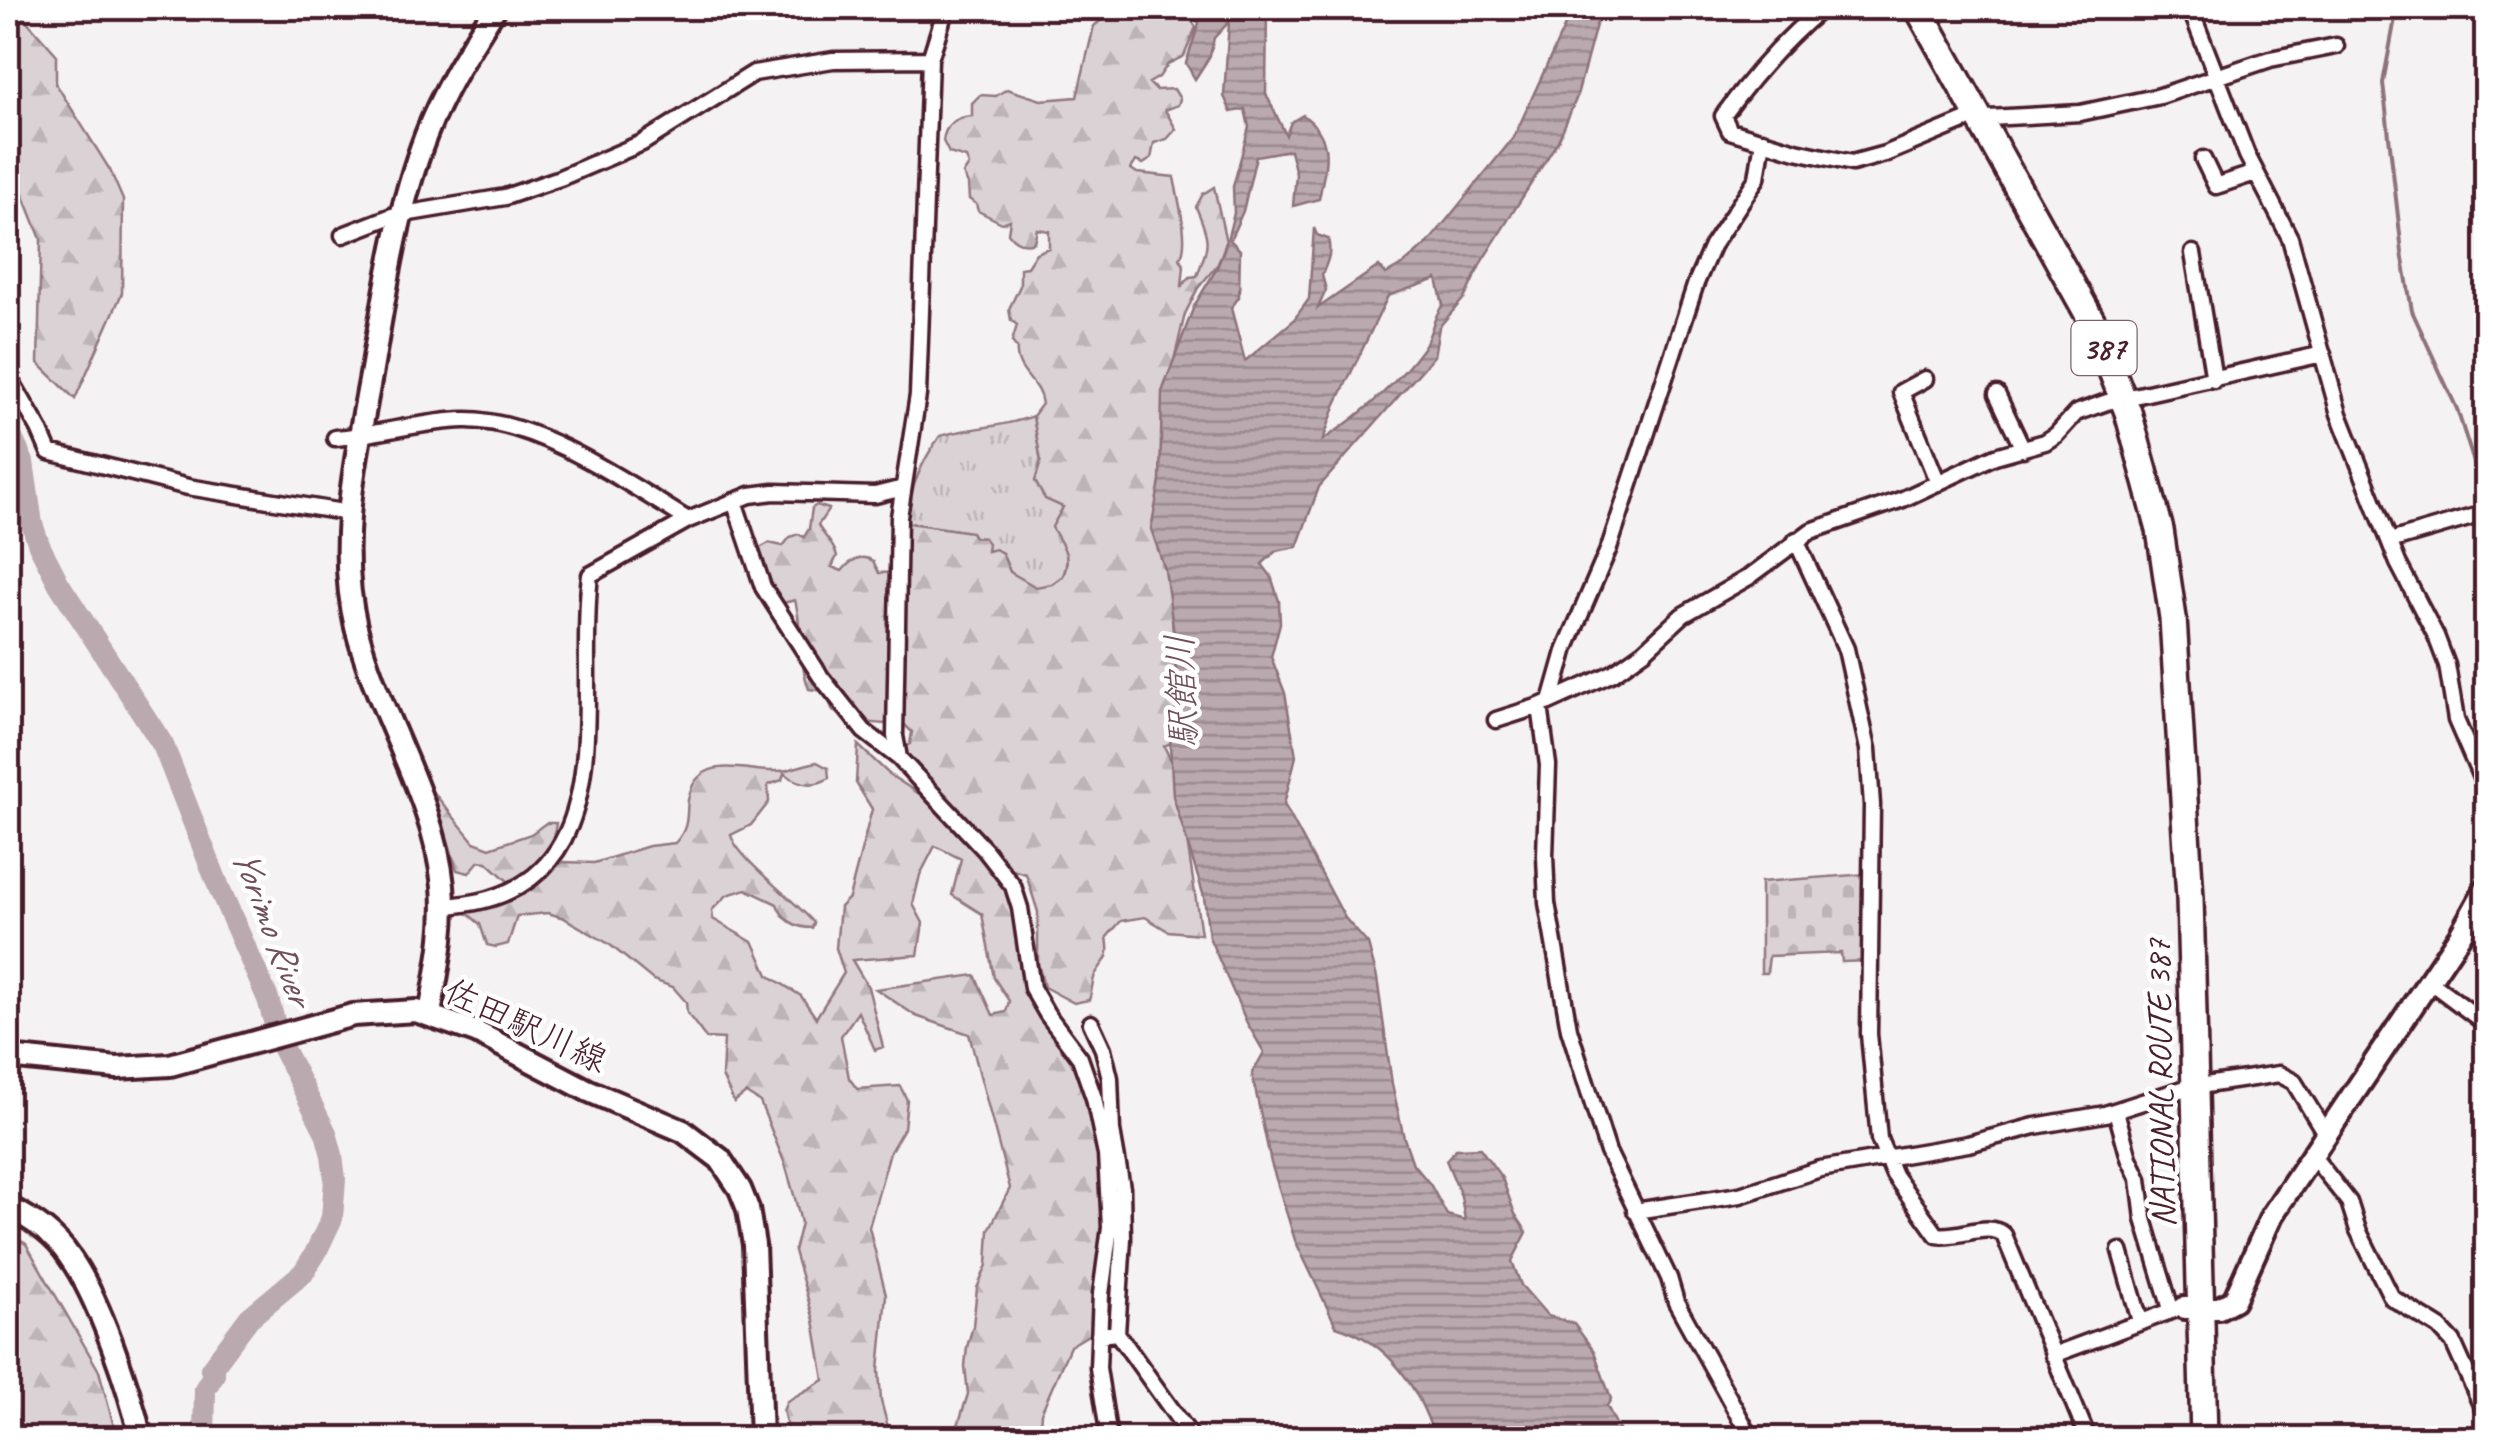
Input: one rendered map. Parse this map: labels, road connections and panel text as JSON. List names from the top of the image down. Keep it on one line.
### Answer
{"streets":{"highway":["387","NATIONAL ROUTE 387"],"street":["佐田駅川線"]},"water":["駅館川","Yorimo River"]}
